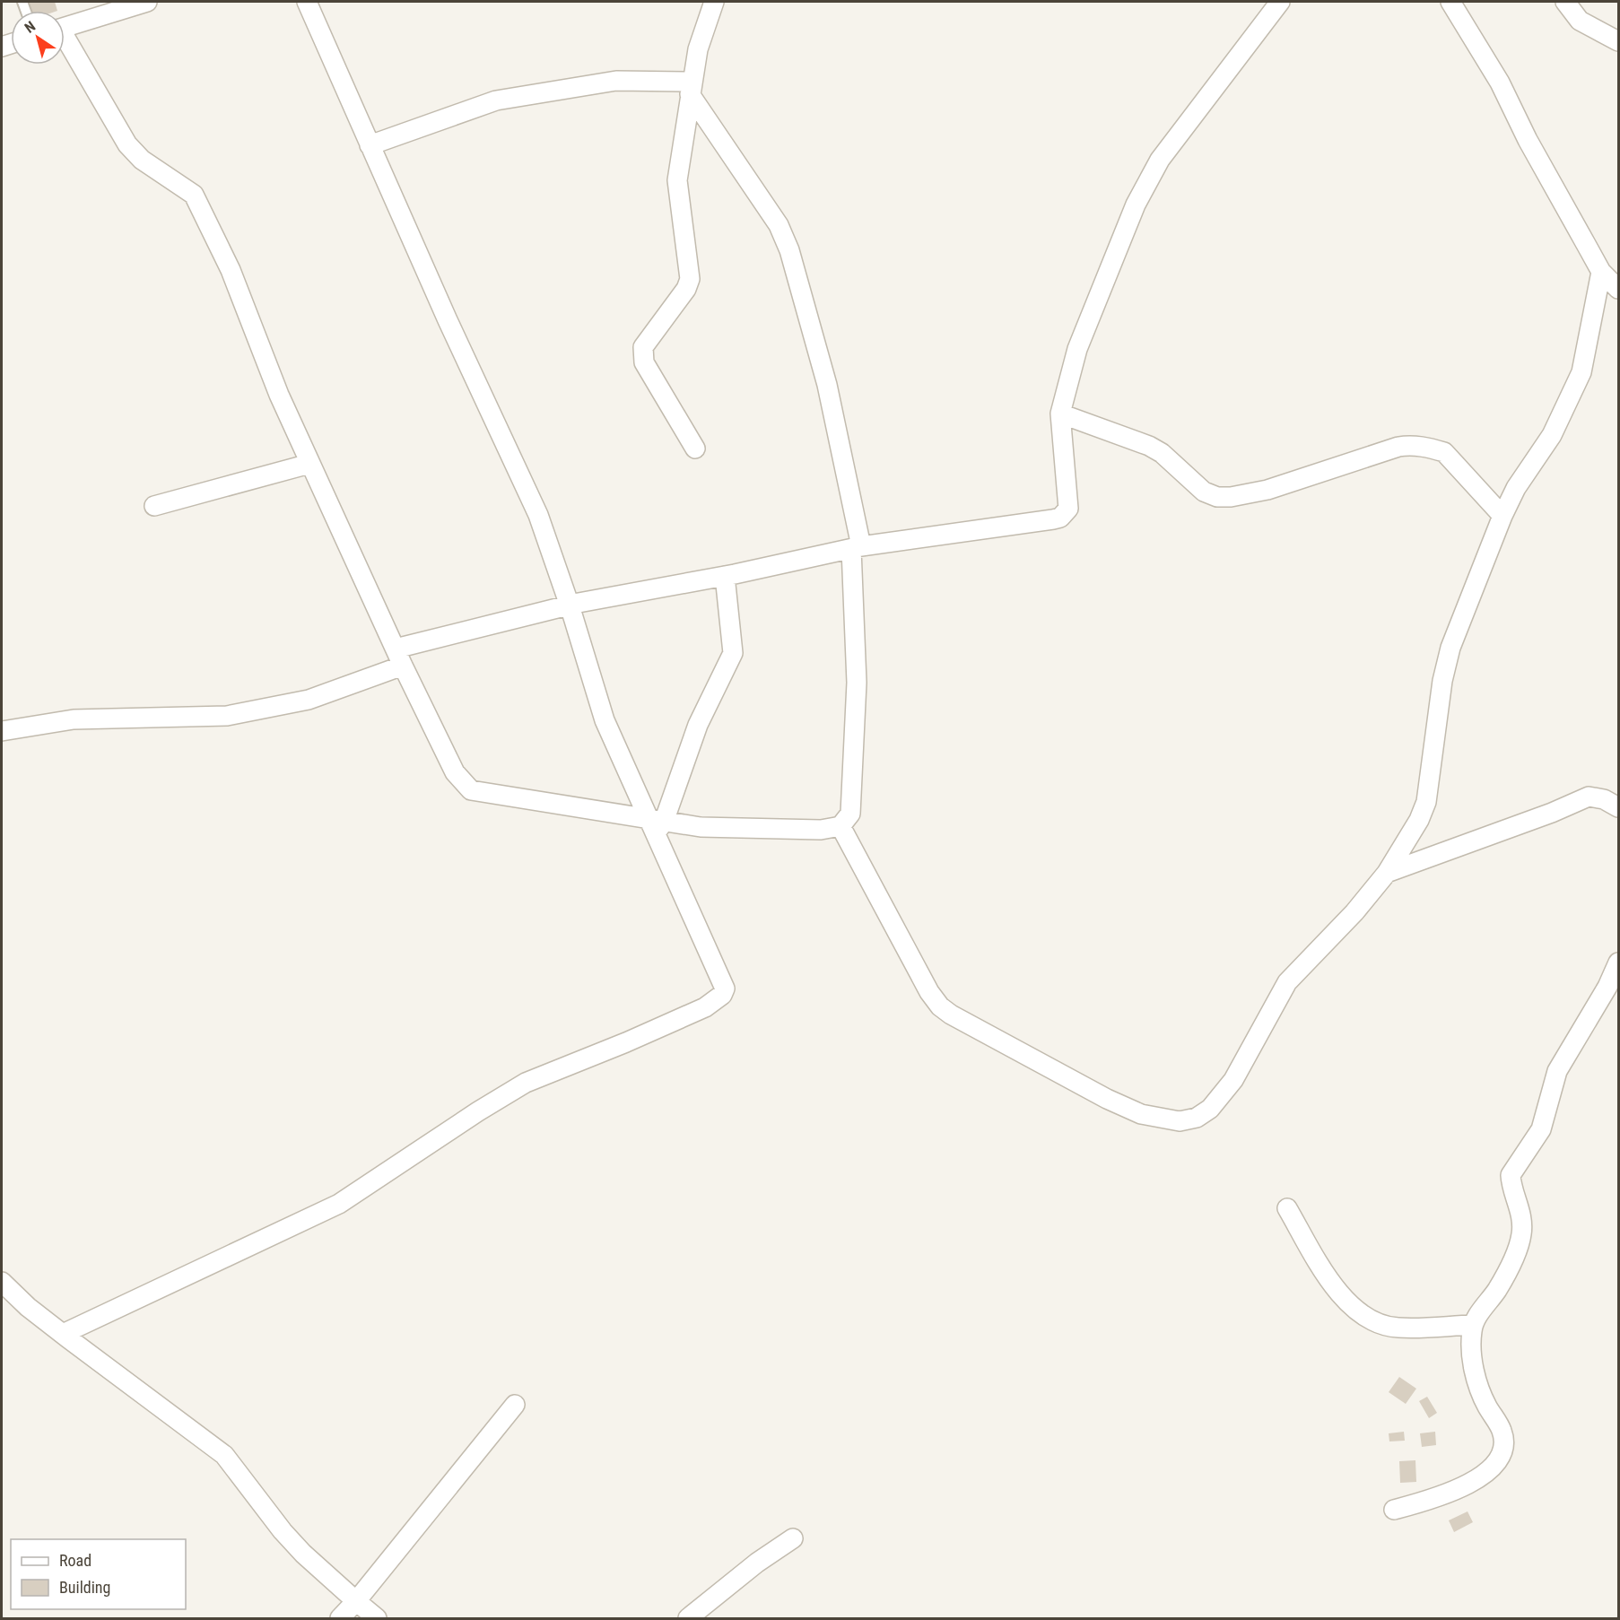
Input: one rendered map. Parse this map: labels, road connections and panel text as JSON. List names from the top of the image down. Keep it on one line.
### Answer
{"legend":["Road","Building"],"north":"top left"}
